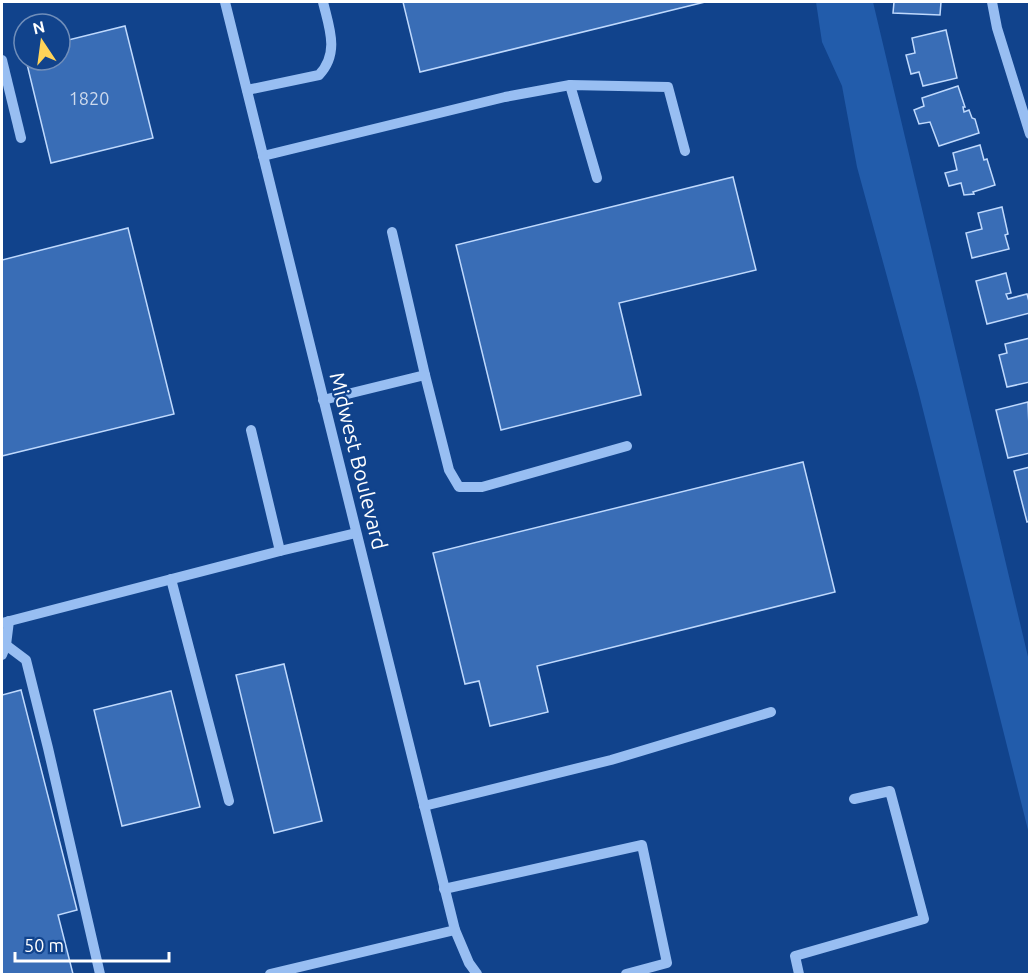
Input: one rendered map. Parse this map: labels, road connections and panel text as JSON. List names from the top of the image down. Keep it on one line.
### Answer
{"streets":{"street":["Midwest Boulevard"]},"house_numbers":["1820"],"scale_bar":"50 m","north":"top"}
